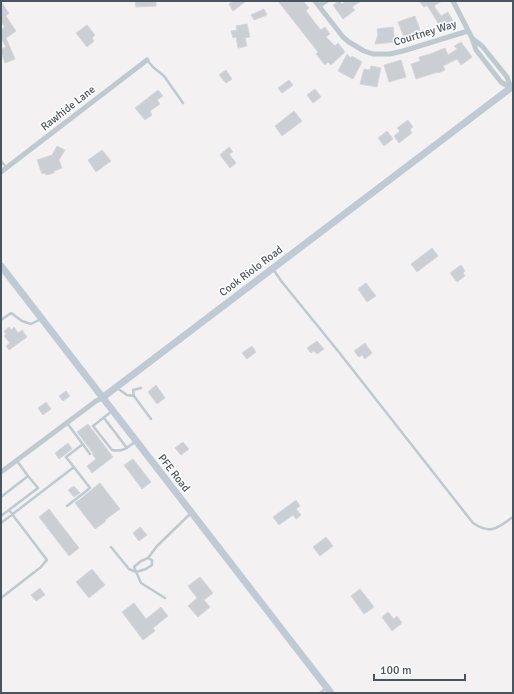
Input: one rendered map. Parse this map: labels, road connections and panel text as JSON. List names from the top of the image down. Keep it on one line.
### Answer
{"streets":{"main road":["Cook Riolo Road","PFE Road"],"street":["Courtney Way","Rawhide Lane"]},"crossings":[["Cook Riolo Road","PFE Road"]],"scale_bar":"100 m"}
